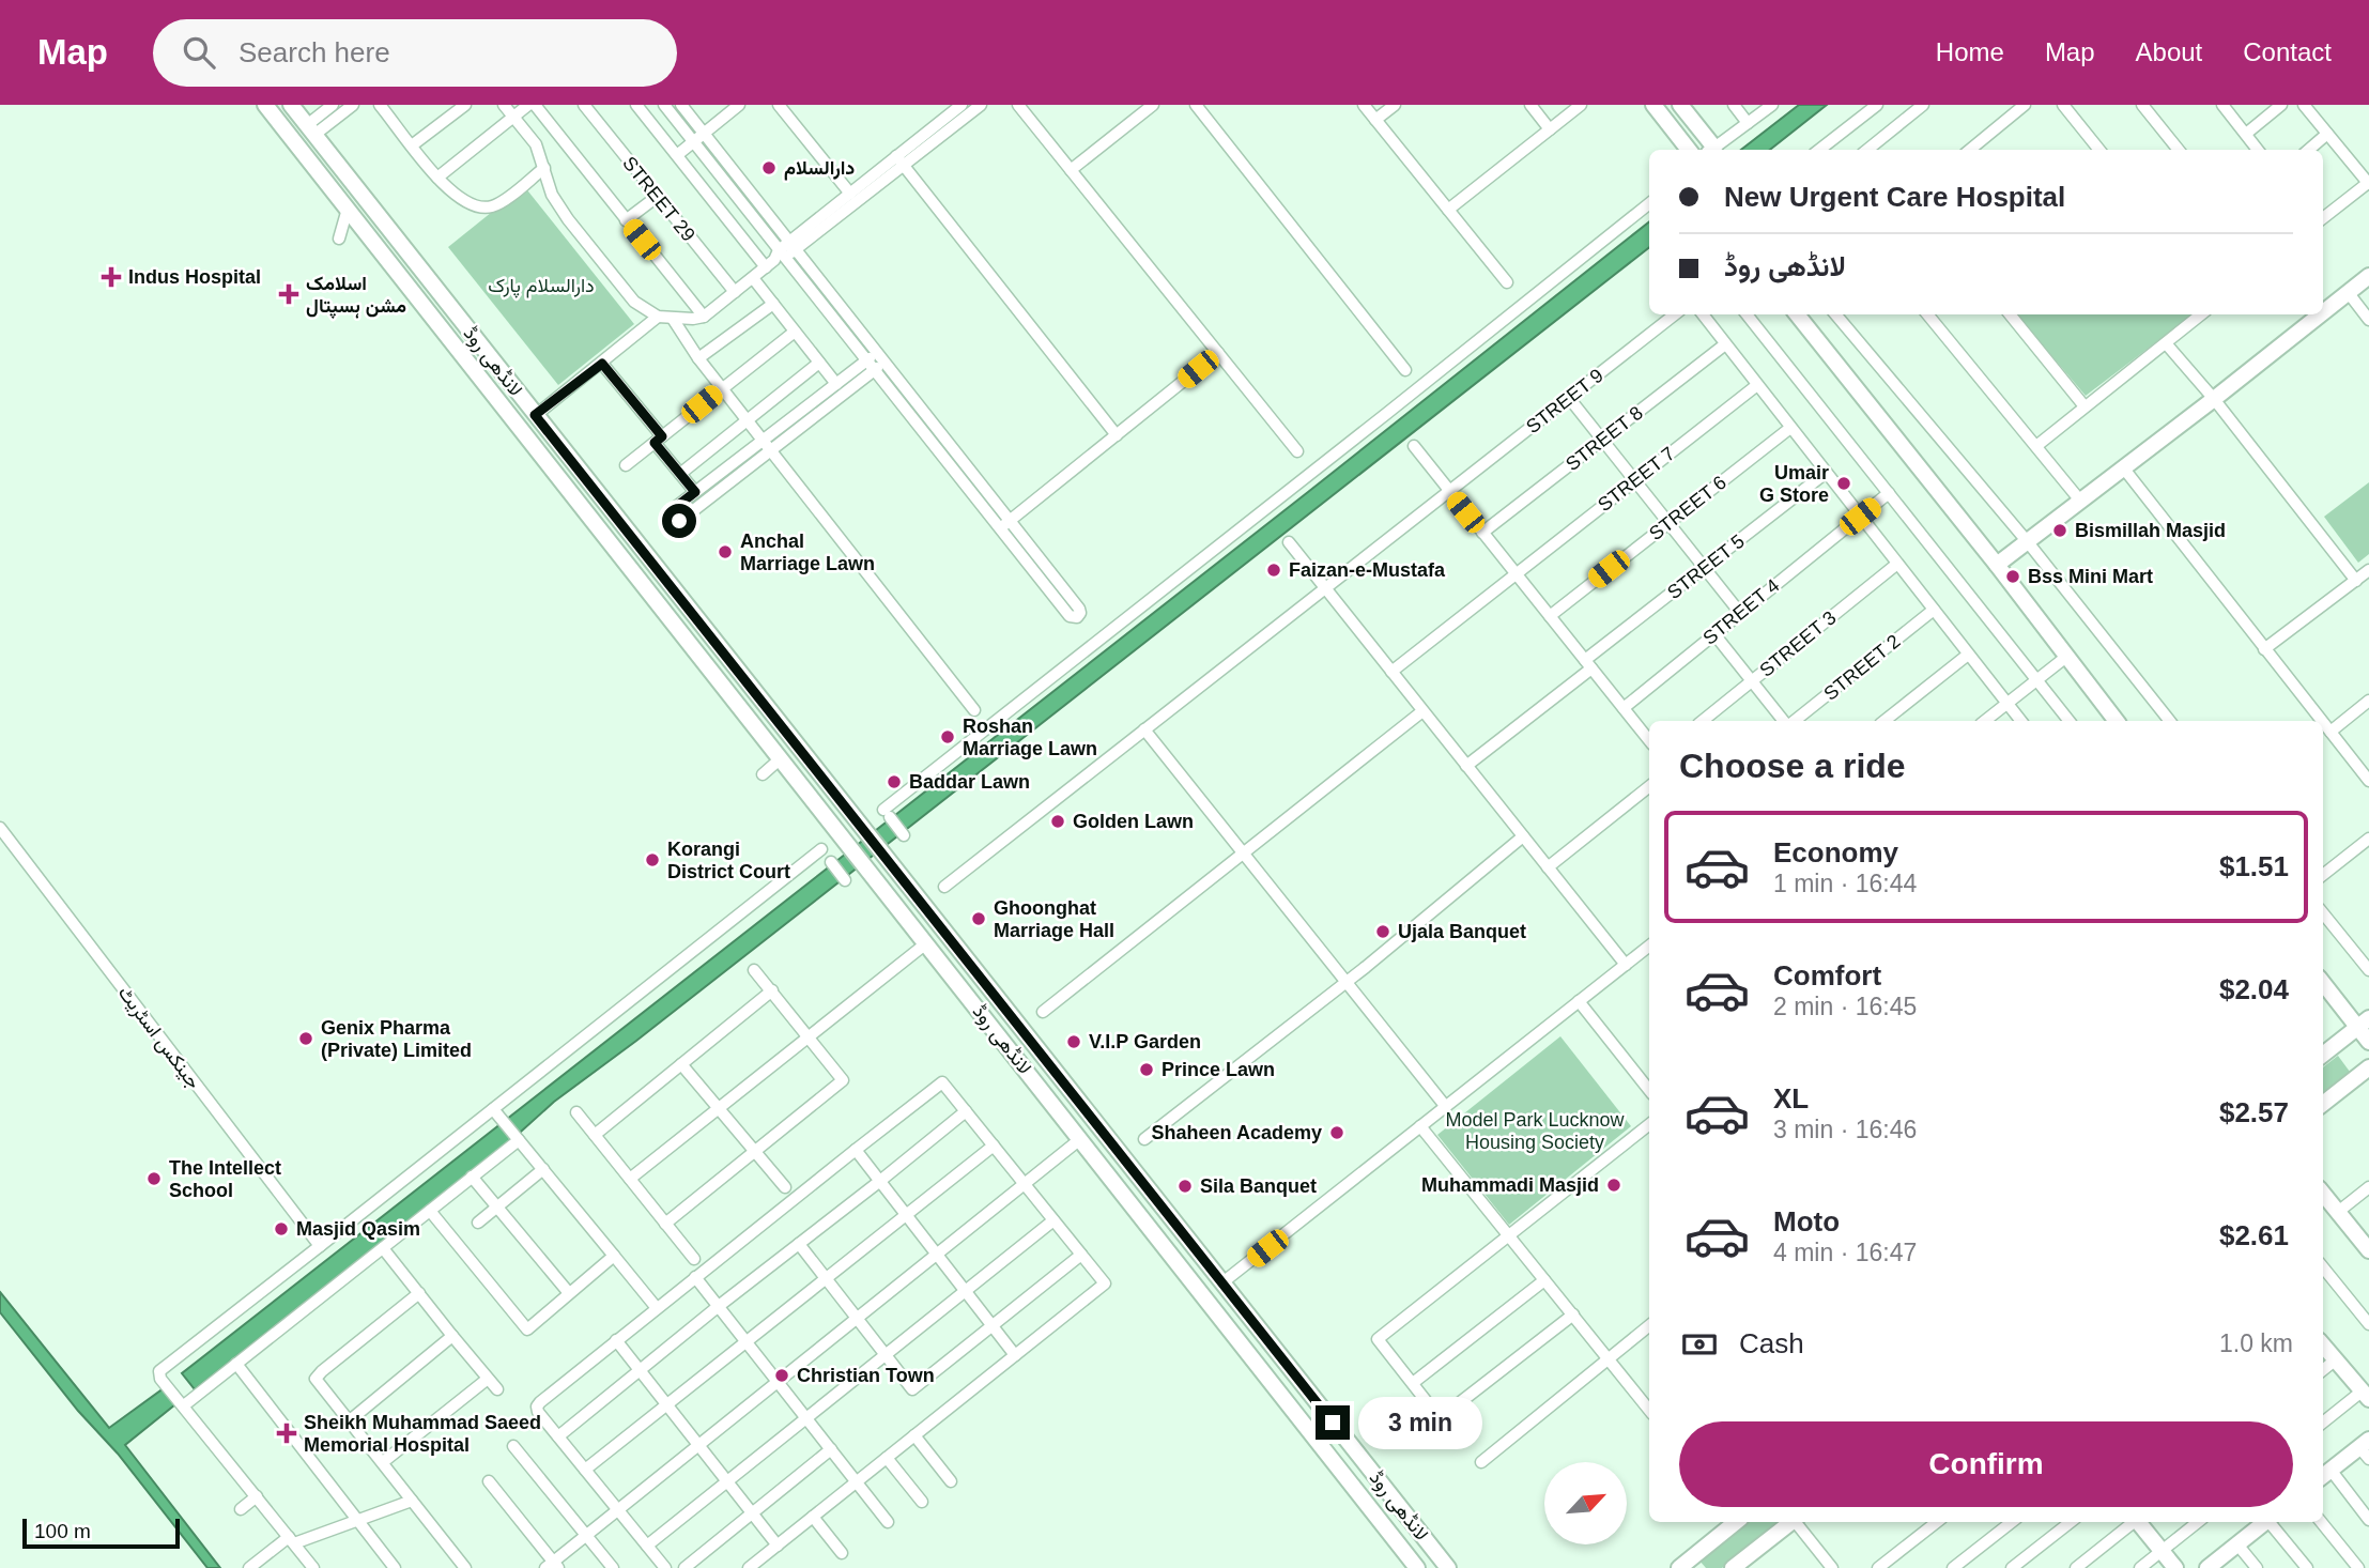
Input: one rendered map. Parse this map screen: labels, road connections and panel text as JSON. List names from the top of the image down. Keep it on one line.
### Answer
{"streets":{"main road":["لانڈھی روڈ"],"street":["STREET 29","STREET 9","STREET 8","STREET 7","STREET 6","STREET 5","STREET 4","STREET 3","STREET 2","جینکس اسٹریٹ"]},"parks":["دارالسلام پارک","Model Park Lucknow Housing Society"],"places":{"other":["دارالسلام","Umair G Store","Bismillah Masjid","Anchal Marriage Lawn","Faizan-e-Mustafa","Bss Mini Mart","Roshan Marriage Lawn","Baddar Lawn","Golden Lawn","Korangi District Court","Ghoonghat Marriage Hall","Ujala Banquet","Genix Pharma (Private) Limited","V.I.P Garden","Prince Lawn","Shaheen Academy","The Intellect School","Muhammadi Masjid","Sila Banquet","Masjid Qasim","Christian Town"],"health":["Indus Hospital","اسلامک مشن ہسپتال","Sheikh Muhammad Saeed Memorial Hospital"]},"scale_bar":"100 m","north":"top right","page":{"header":"Map","search":"Search here","nav":["Home","Map","About","Contact"],"banner":["New Urgent Care Hospital","لانڈھی روڈ"],"heading":"Choose a ride","list":[{"name":"Economy","note":"1 min · 16:44","value":"$1.51"},{"name":"Comfort","note":"2 min · 16:45","value":"$2.04"},{"name":"XL","note":"3 min · 16:46","value":"$2.57"},{"name":"Moto","note":"4 min · 16:47","value":"$2.61"}],"pay":["Cash","1.0 km"],"bubble":"3 min","buttons":"Confirm","scale":"100 m"}}
